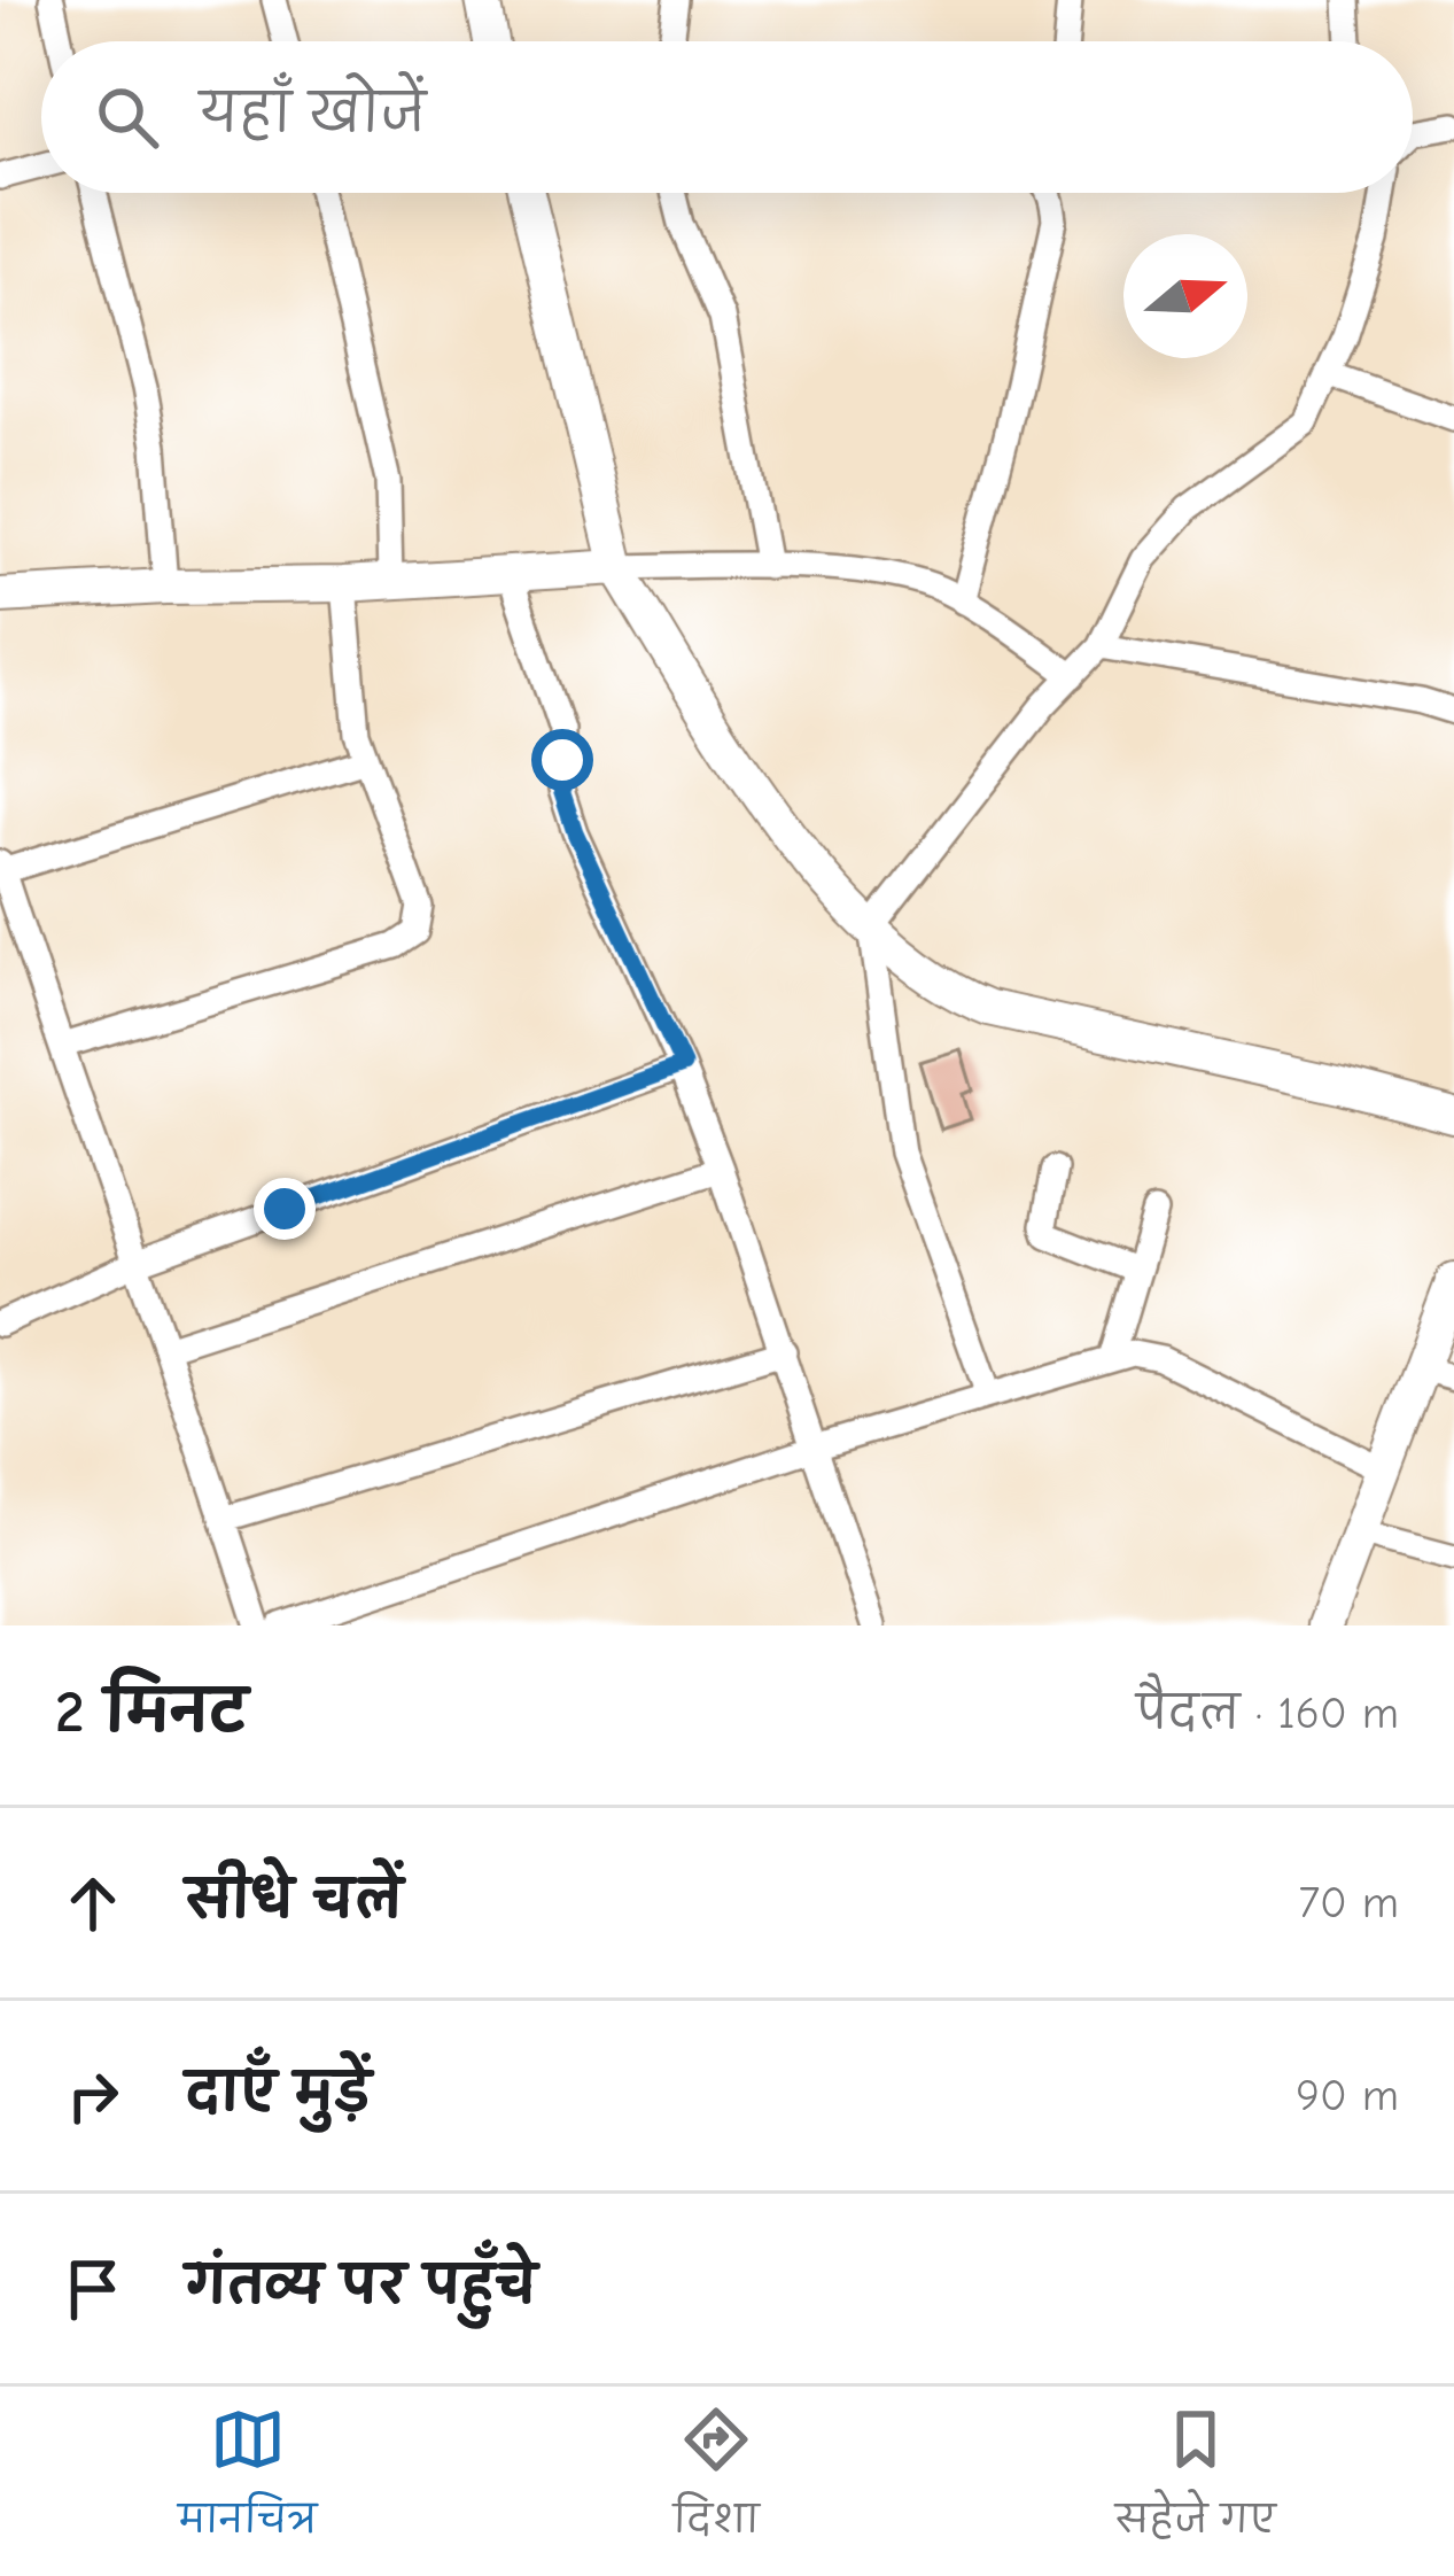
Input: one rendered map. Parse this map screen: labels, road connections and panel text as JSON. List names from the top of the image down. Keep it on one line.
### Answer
{"north":"right","page":{"search":"यहाँ खोजें","heading":["2 मिनट","पैदल · 160 m"],"list":[["सीधे चलें","70 m"],["दाएँ मुड़ें","90 m"],"गंतव्य पर पहुँचे"],"nav":["मानचित्र","दिशा","सहेजे गए"]}}
